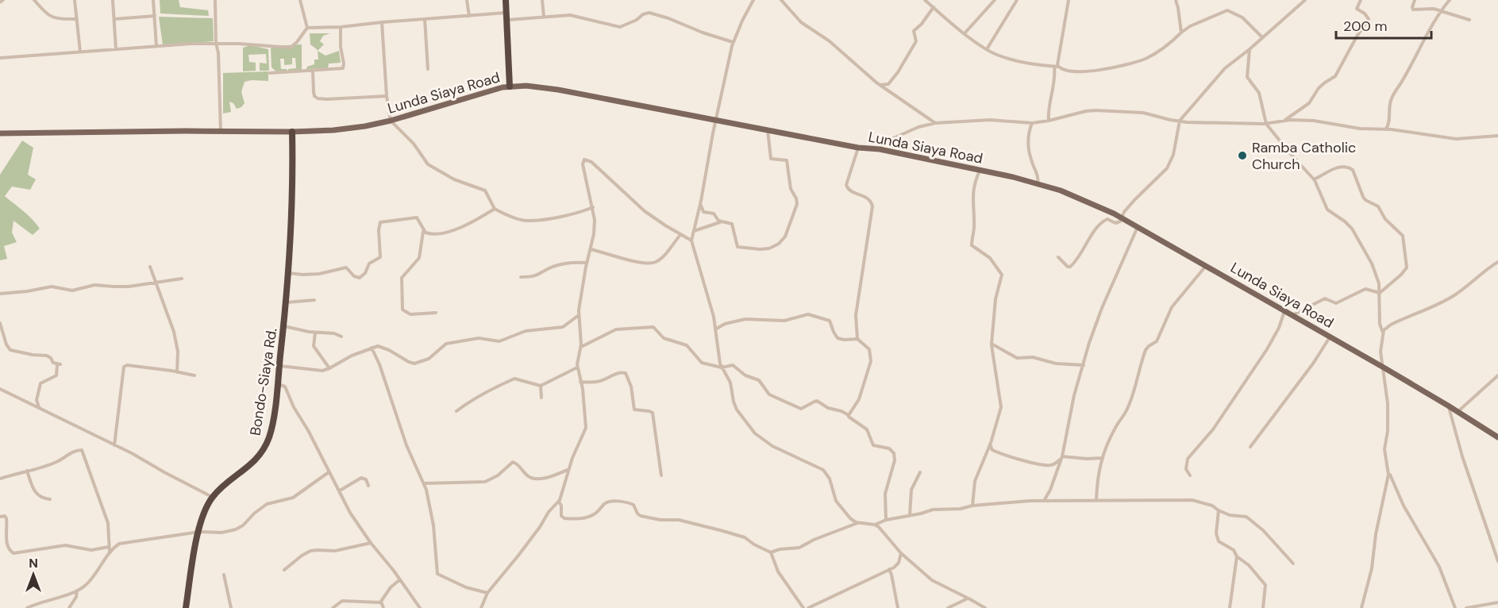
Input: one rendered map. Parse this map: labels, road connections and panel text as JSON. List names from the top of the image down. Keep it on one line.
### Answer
{"streets":{"highway":["Bondo-Siaya Rd."],"main road":["Lunda Siaya Road"]},"crossings":[["Lunda Siaya Road","Bondo-Siaya Rd."]],"places":["Ramba Catholic Church"],"scale_bar":"200 m","north":"top"}
